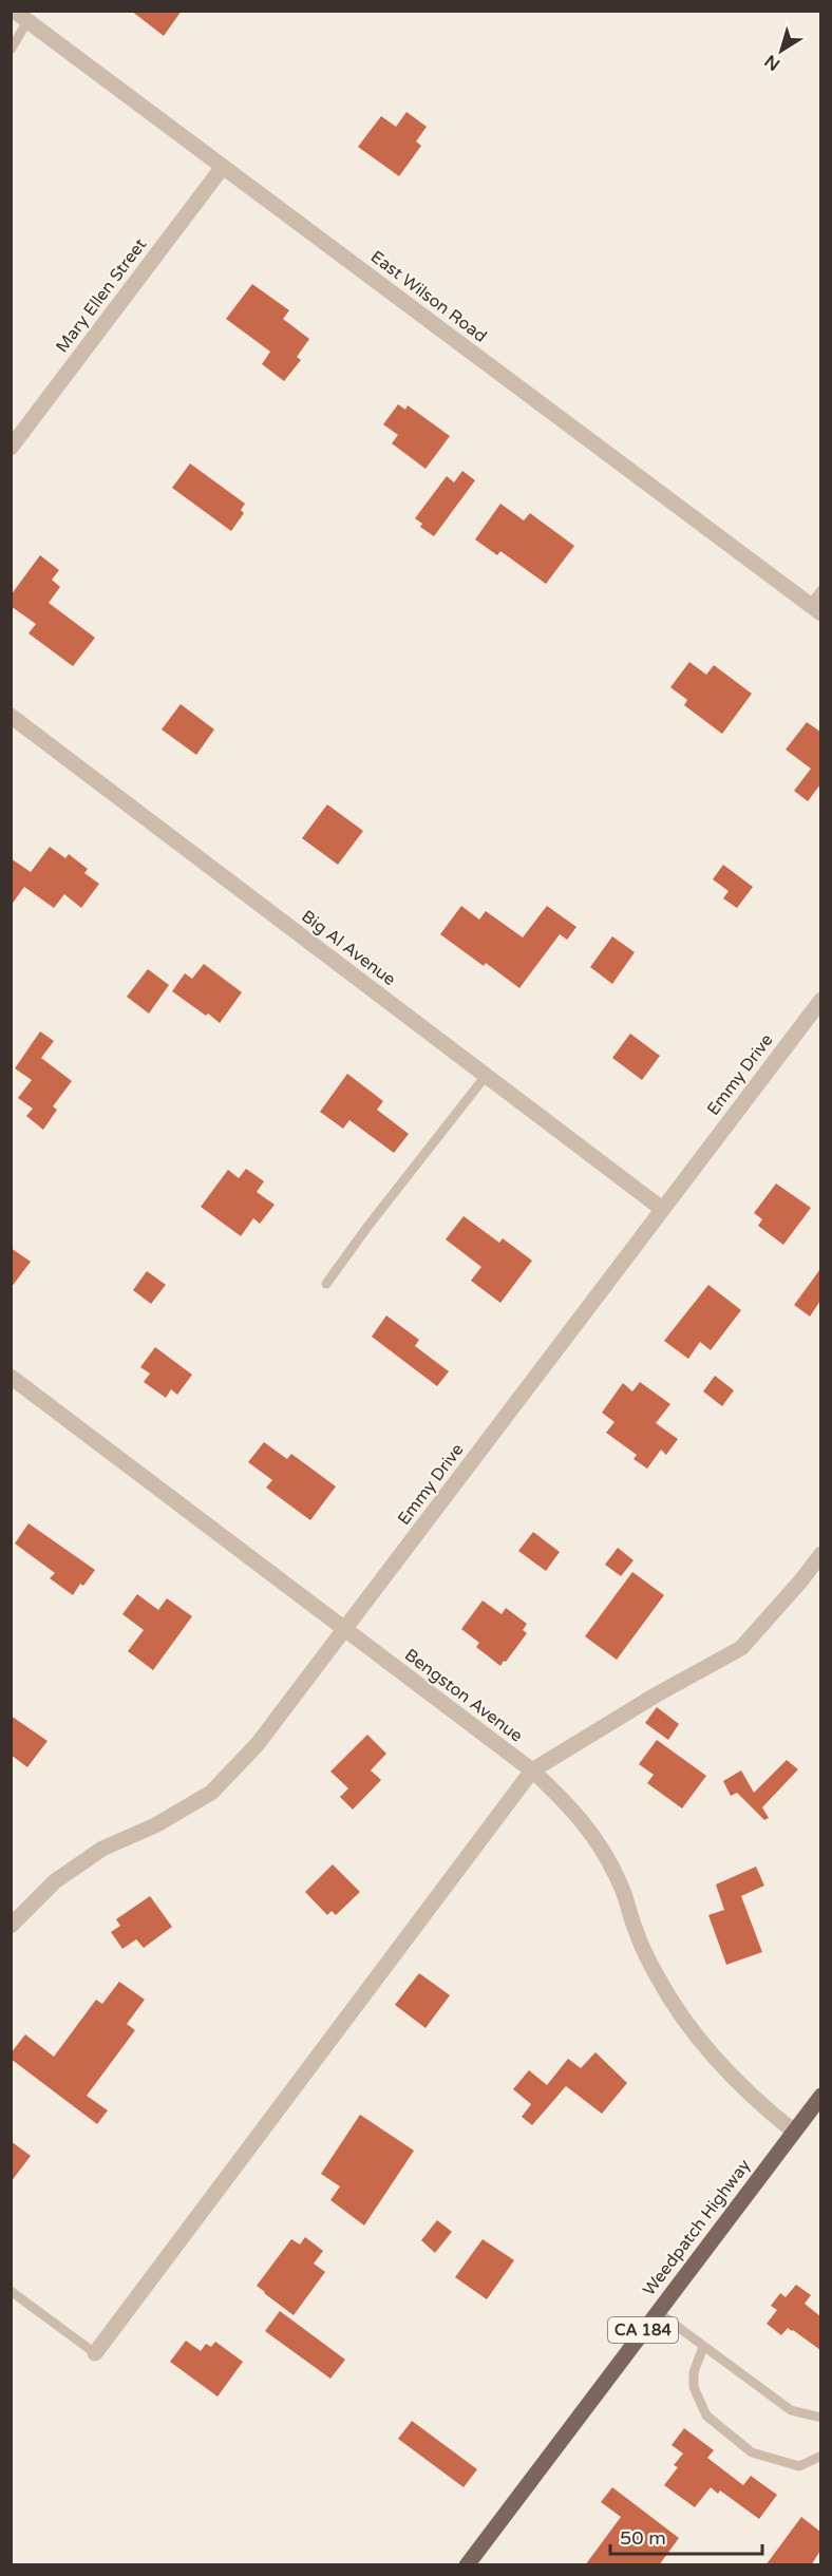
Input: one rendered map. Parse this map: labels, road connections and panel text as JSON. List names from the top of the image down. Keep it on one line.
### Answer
{"streets":{"main road":["Weedpatch Highway","CA 184"],"street":["Mary Ellen Street","East Wilson Road","Big Al Avenue","Emmy Drive","Bengston Avenue"]},"crossings":[["Mary Ellen Street","East Wilson Road"],["Big Al Avenue","Emmy Drive"],["Emmy Drive","Bengston Avenue"],["Bengston Avenue","Weedpatch Highway"]],"scale_bar":"50 m","north":"bottom left"}
